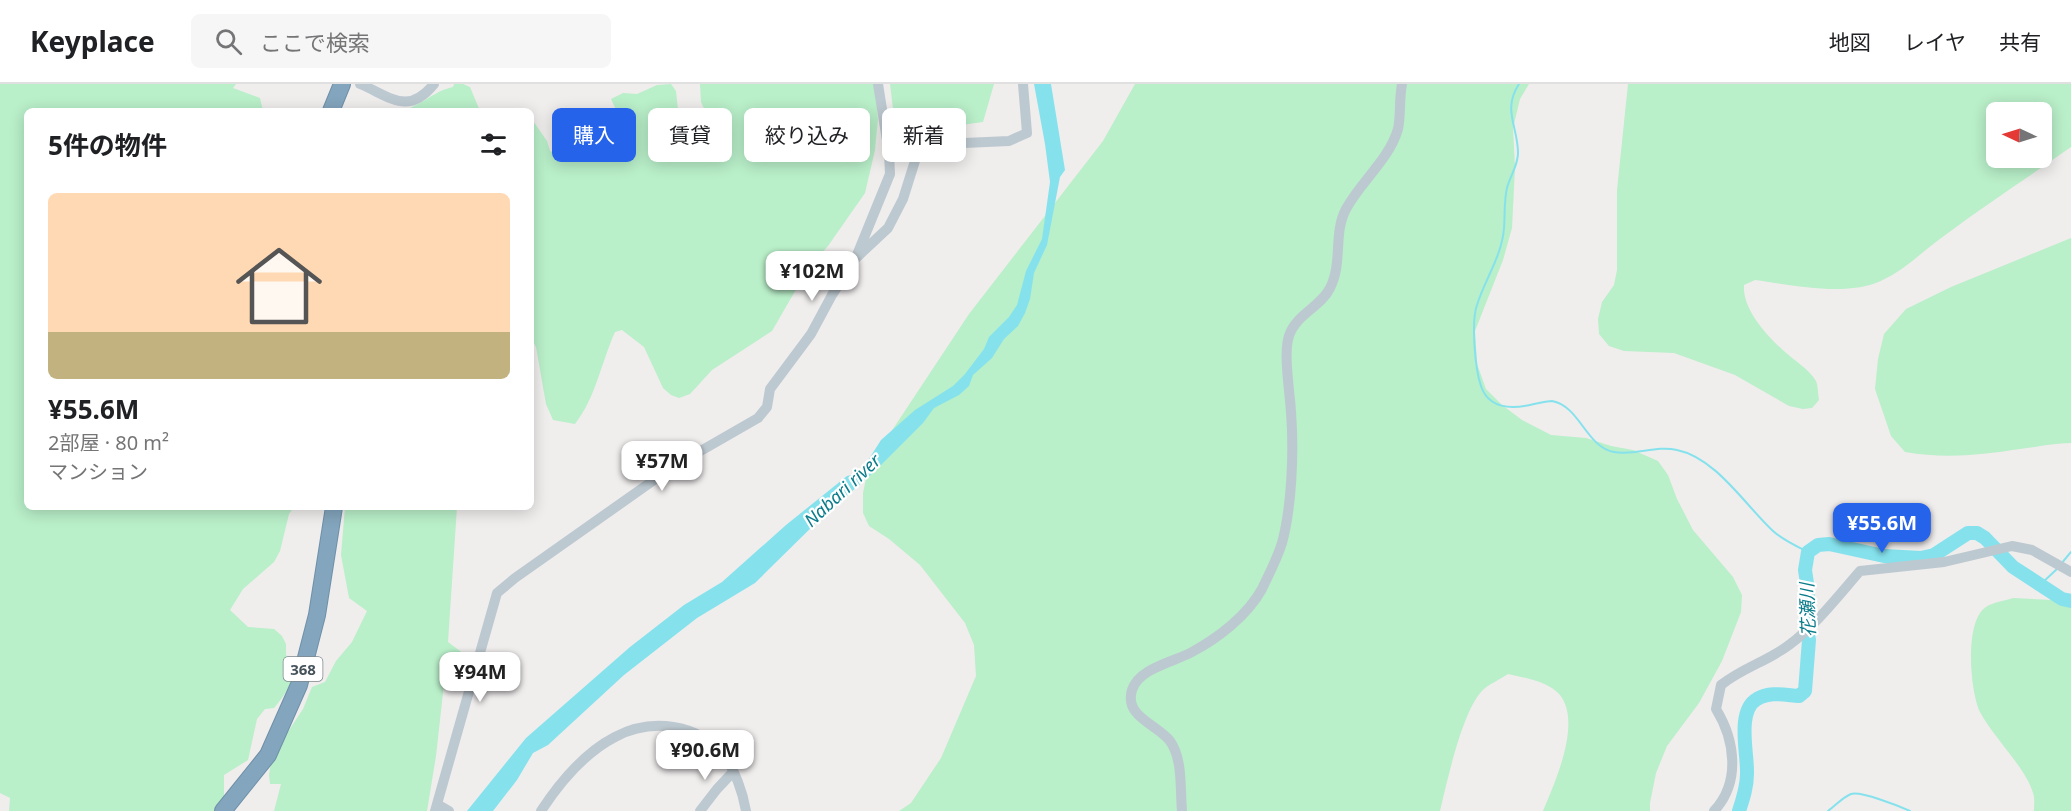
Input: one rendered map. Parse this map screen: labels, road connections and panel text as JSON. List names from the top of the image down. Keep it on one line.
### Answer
{"streets":{"highway":["368"]},"water":["Nabari river","花瀬川"],"north":"left","page":{"header":"Keyplace","search":"ここで検索","nav":["地図","レイヤ","共有"],"chip":["購入","賃貸","絞り込み","新着"],"heading":"5件の物件","list":[{"name":"¥55.6M","note":"2部屋 · 80 m² · マンション"}],"price":["¥102M","¥57M","¥55.6M","¥94M","¥90.6M"]}}
